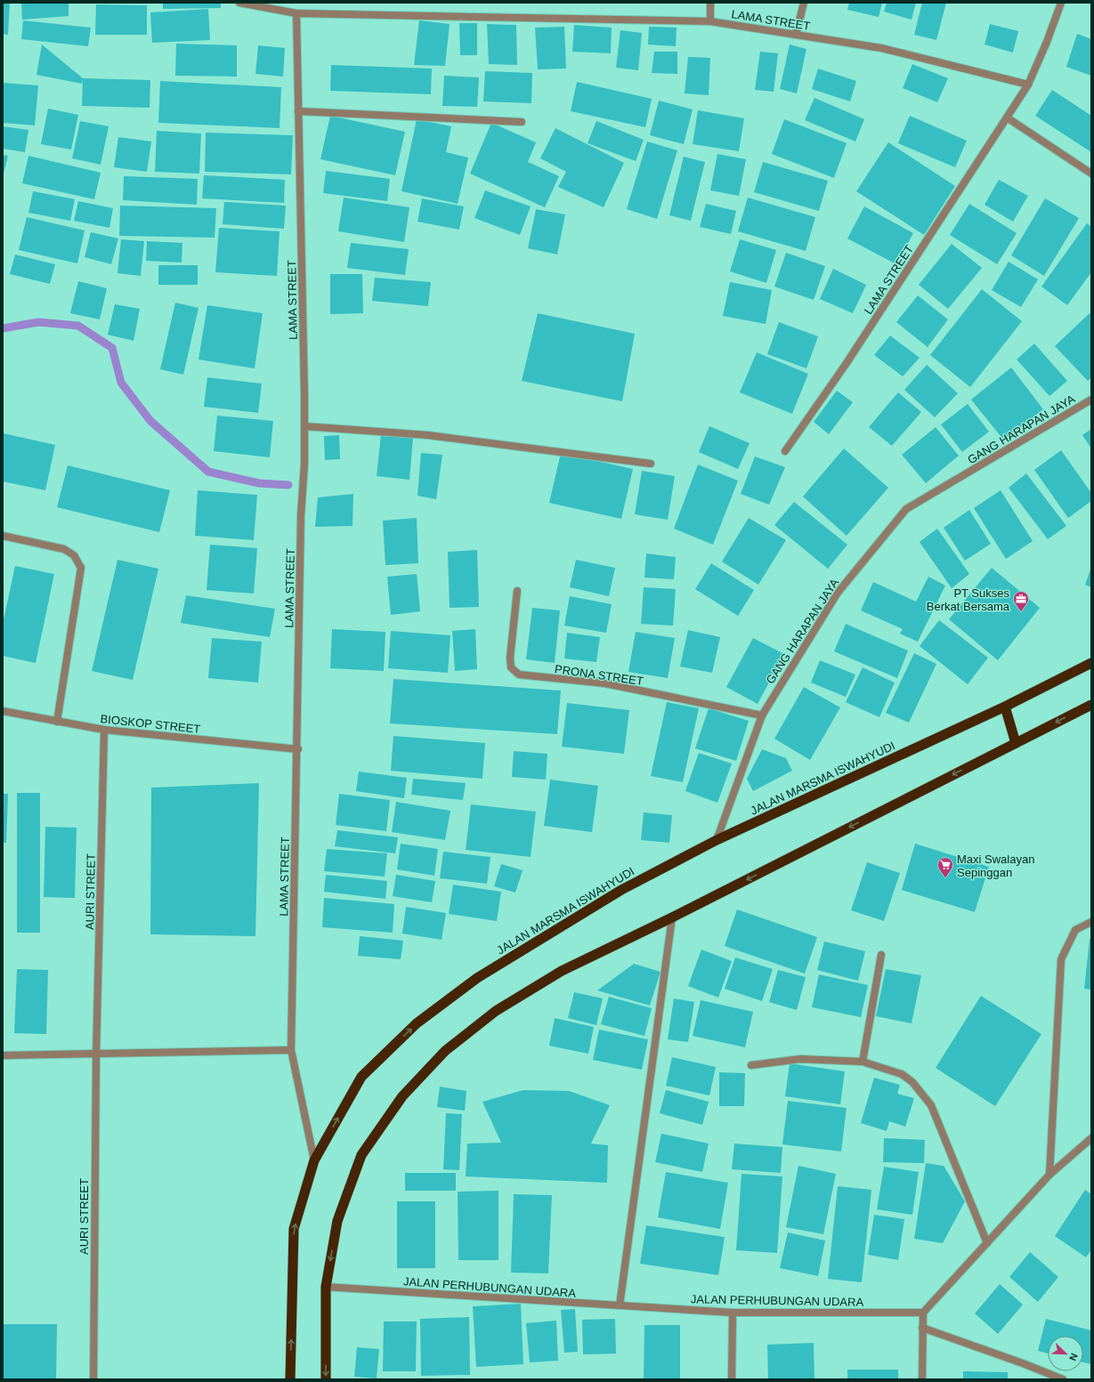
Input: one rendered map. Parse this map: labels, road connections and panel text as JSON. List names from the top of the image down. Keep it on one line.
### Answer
{"streets":{"highway":["JALAN MARSMA ISWAHYUDI"],"street":["LAMA STREET","GANG HARAPAN JAYA","PRONA STREET","BIOSKOP STREET","AURI STREET","JALAN PERHUBUNGAN UDARA"]},"crossings":[["LAMA STREET","BIOSKOP STREET"],["LAMA STREET","JALAN MARSMA ISWAHYUDI"],["GANG HARAPAN JAYA","PRONA STREET"],["GANG HARAPAN JAYA","JALAN MARSMA ISWAHYUDI"],["BIOSKOP STREET","AURI STREET"]],"places":{"office":["PT Sukses Berkat Bersama"],"supermarket":["Maxi Swalayan Sepinggan"]},"north":"bottom right"}
